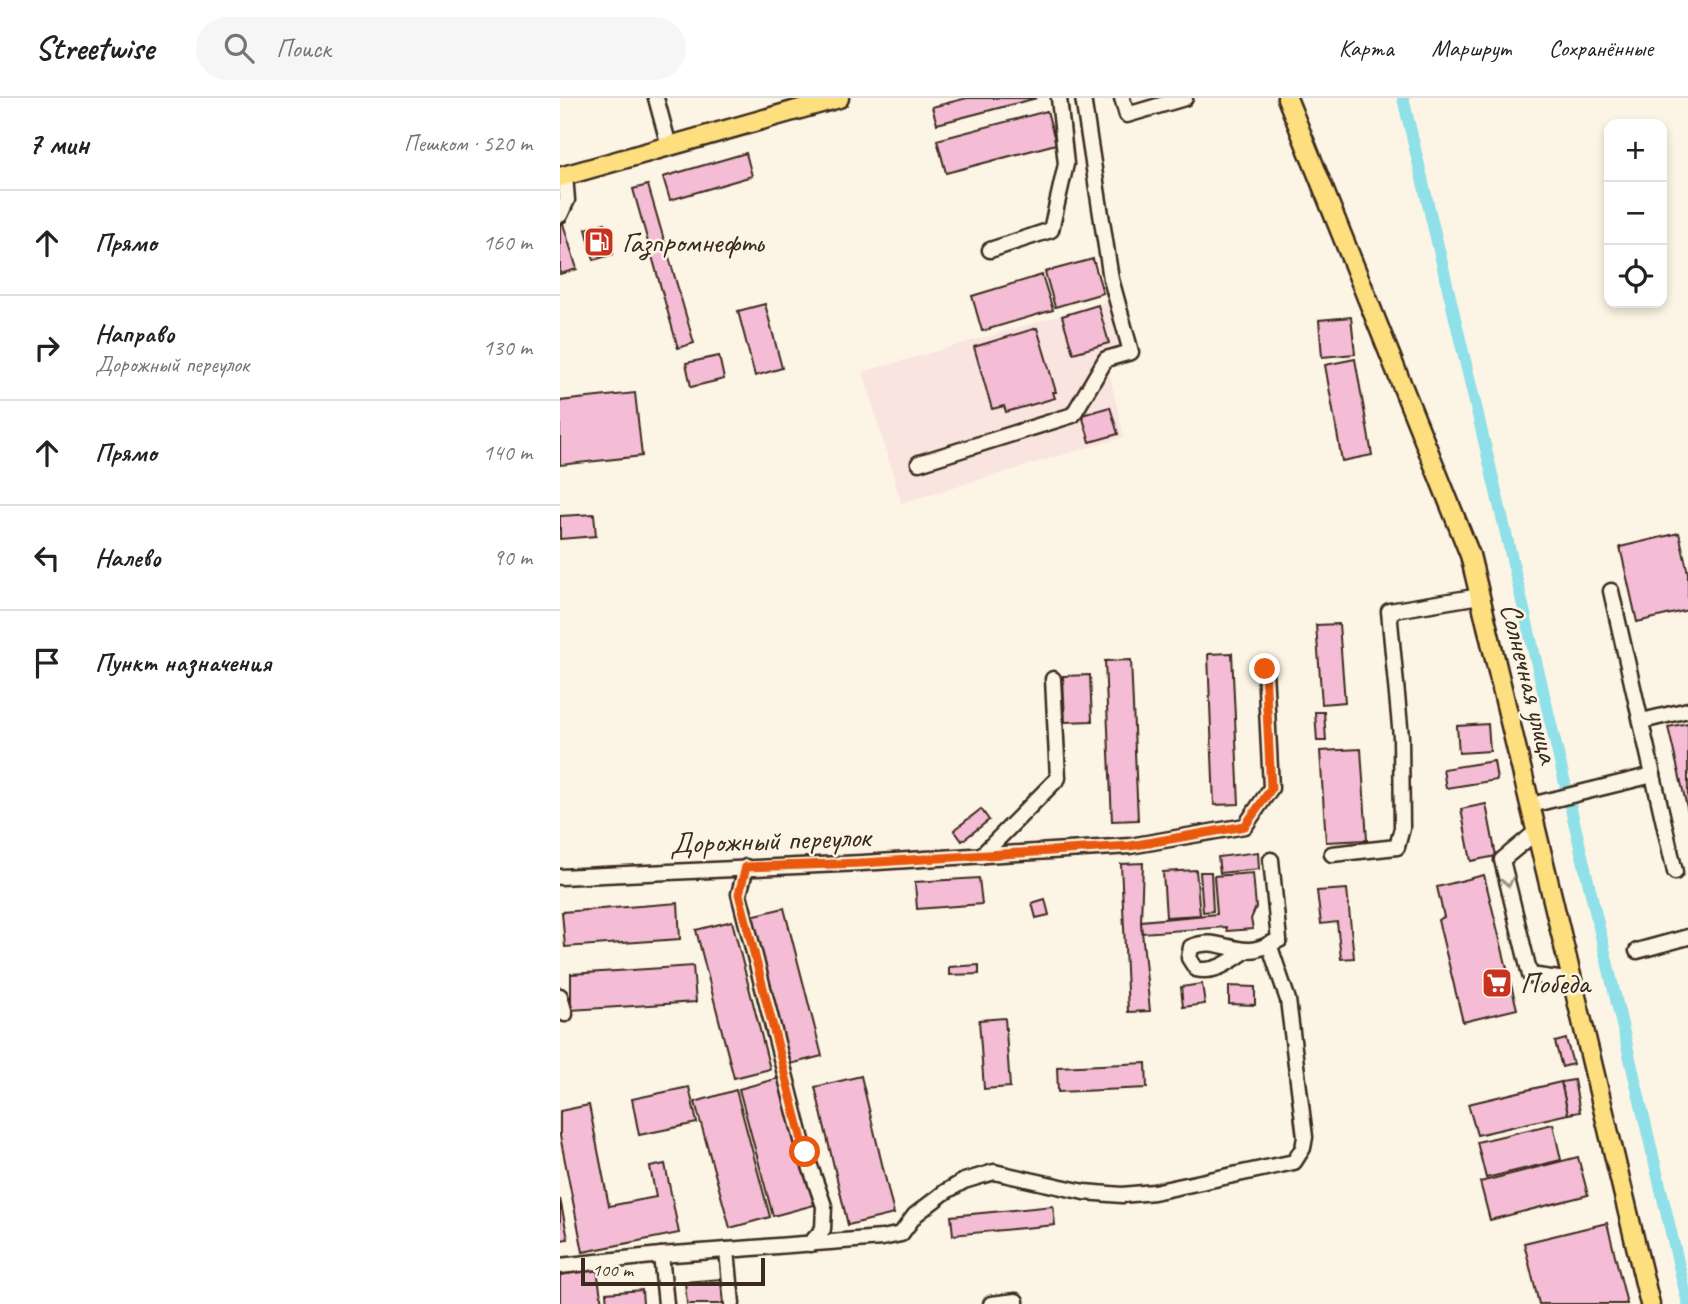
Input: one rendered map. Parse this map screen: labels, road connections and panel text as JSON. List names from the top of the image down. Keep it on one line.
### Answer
{"streets":{"main road":["Солнечная улица"],"street":["Дорожный переулок"]},"places":{"fuel station":["Газпромнефть"],"supermarket":["Победа"]},"scale_bar":"100 m","page":{"header":"Streetwise","search":"Поиск","nav":["Карта","Маршрут","Сохранённые"],"heading":["7 мин","Пешком · 520 m"],"map_buttons":["+","−"],"list":[["Прямо","160 m"],["Направо","Дорожный переулок","130 m"],["Прямо","140 m"],["Налево","90 m"],"Пункт назначения"],"scale":"100 m"}}
